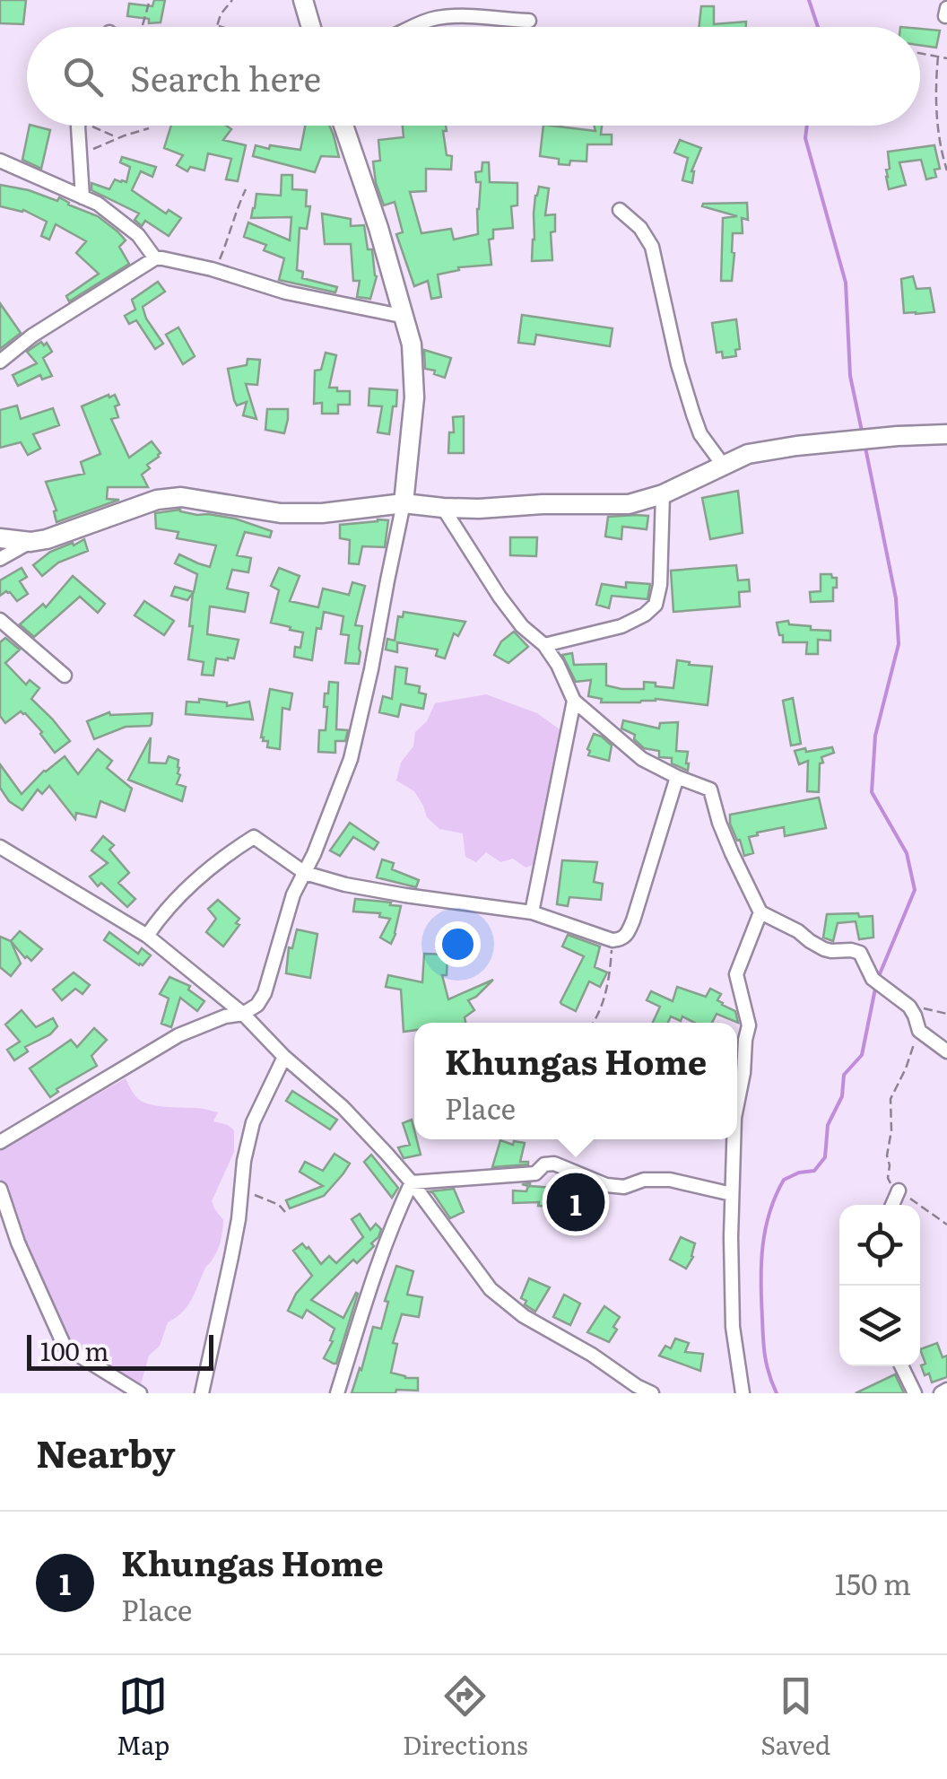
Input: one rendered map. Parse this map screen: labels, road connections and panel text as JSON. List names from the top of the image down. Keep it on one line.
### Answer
{"scale_bar":"100 m","page":{"search":"Search here","popup":["Khungas Home","Place"],"pins":"1","scale":"100 m","heading":"Nearby","list":[{"mark":"1","name":"Khungas Home","note":"Place","value":"150 m"}],"nav":["Map","Directions","Saved"]}}
